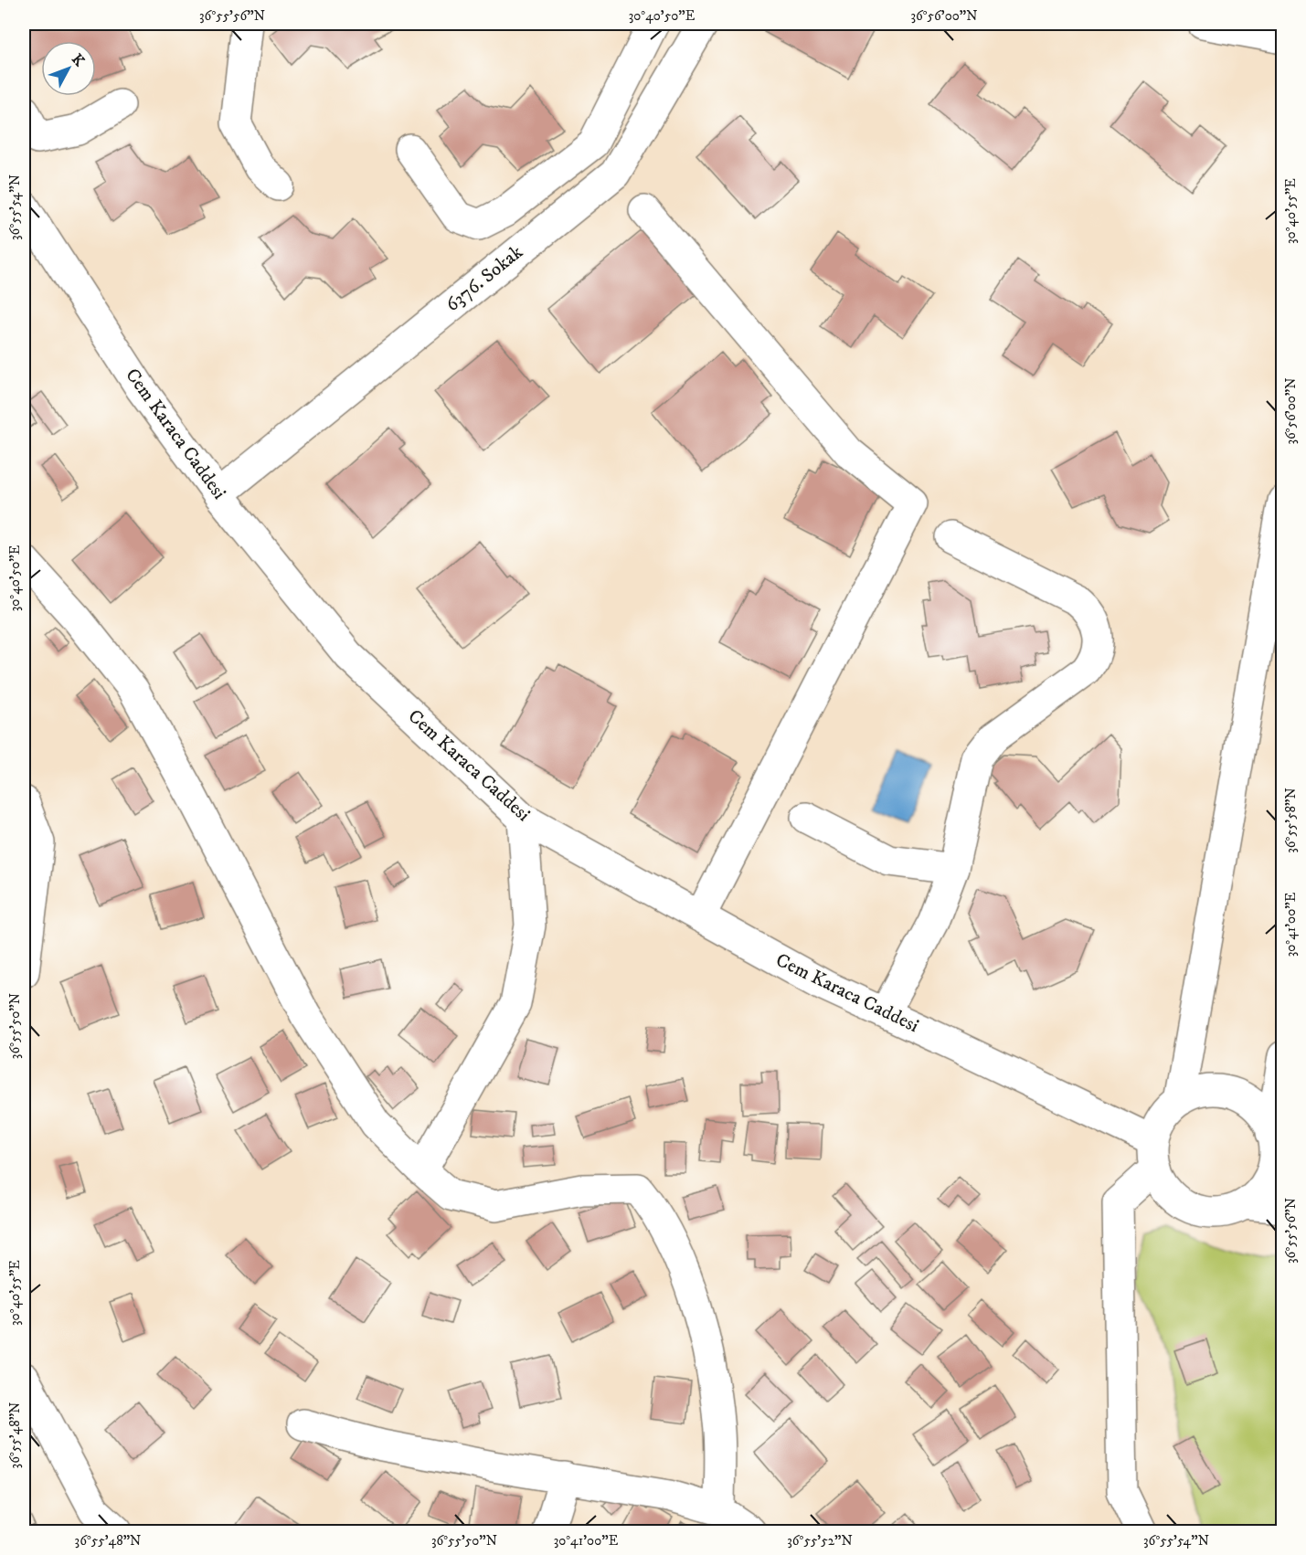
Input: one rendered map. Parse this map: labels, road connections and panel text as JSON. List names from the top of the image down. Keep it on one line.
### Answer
{"streets":{"street":["6376. Sokak","Cem Karaca Caddesi"]},"crossings":[["6376. Sokak","Cem Karaca Caddesi"]],"north":"top right","coordinates":["36°55'56\"N","30°40'50\"E","36°56'00\"N","36°55'54\"N","30°40'55\"E","36°55'58\"N","30°41'00\"E","36°55'50\"N","36°55'48\"N","36°55'52\"N"]}
